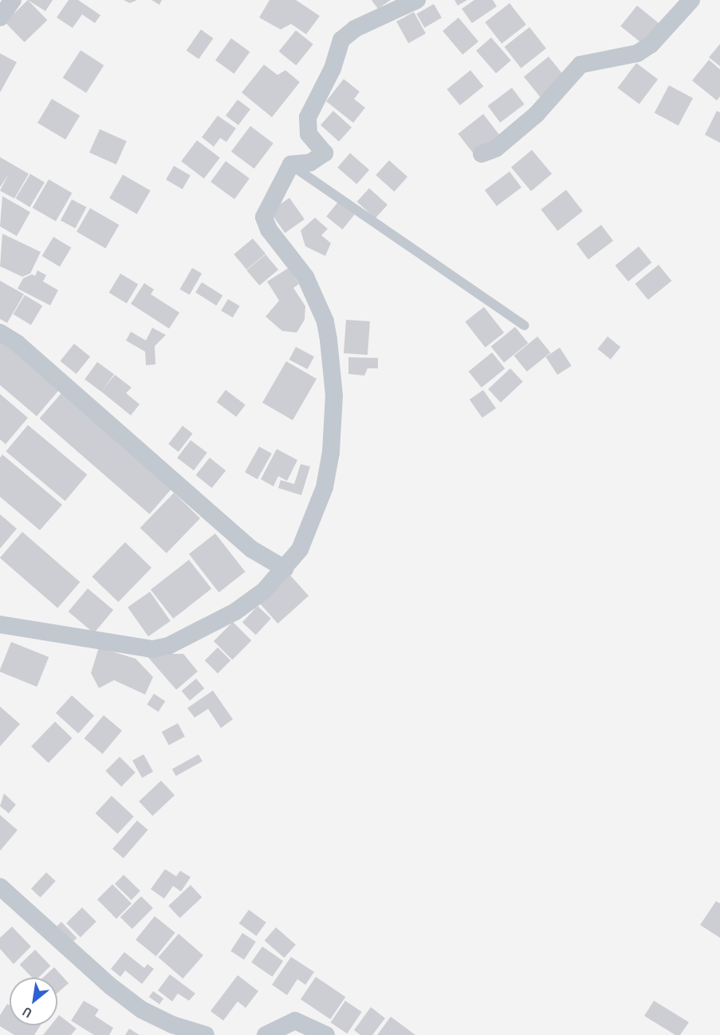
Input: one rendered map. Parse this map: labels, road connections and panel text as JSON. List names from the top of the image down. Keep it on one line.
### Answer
{"north":"bottom left"}
